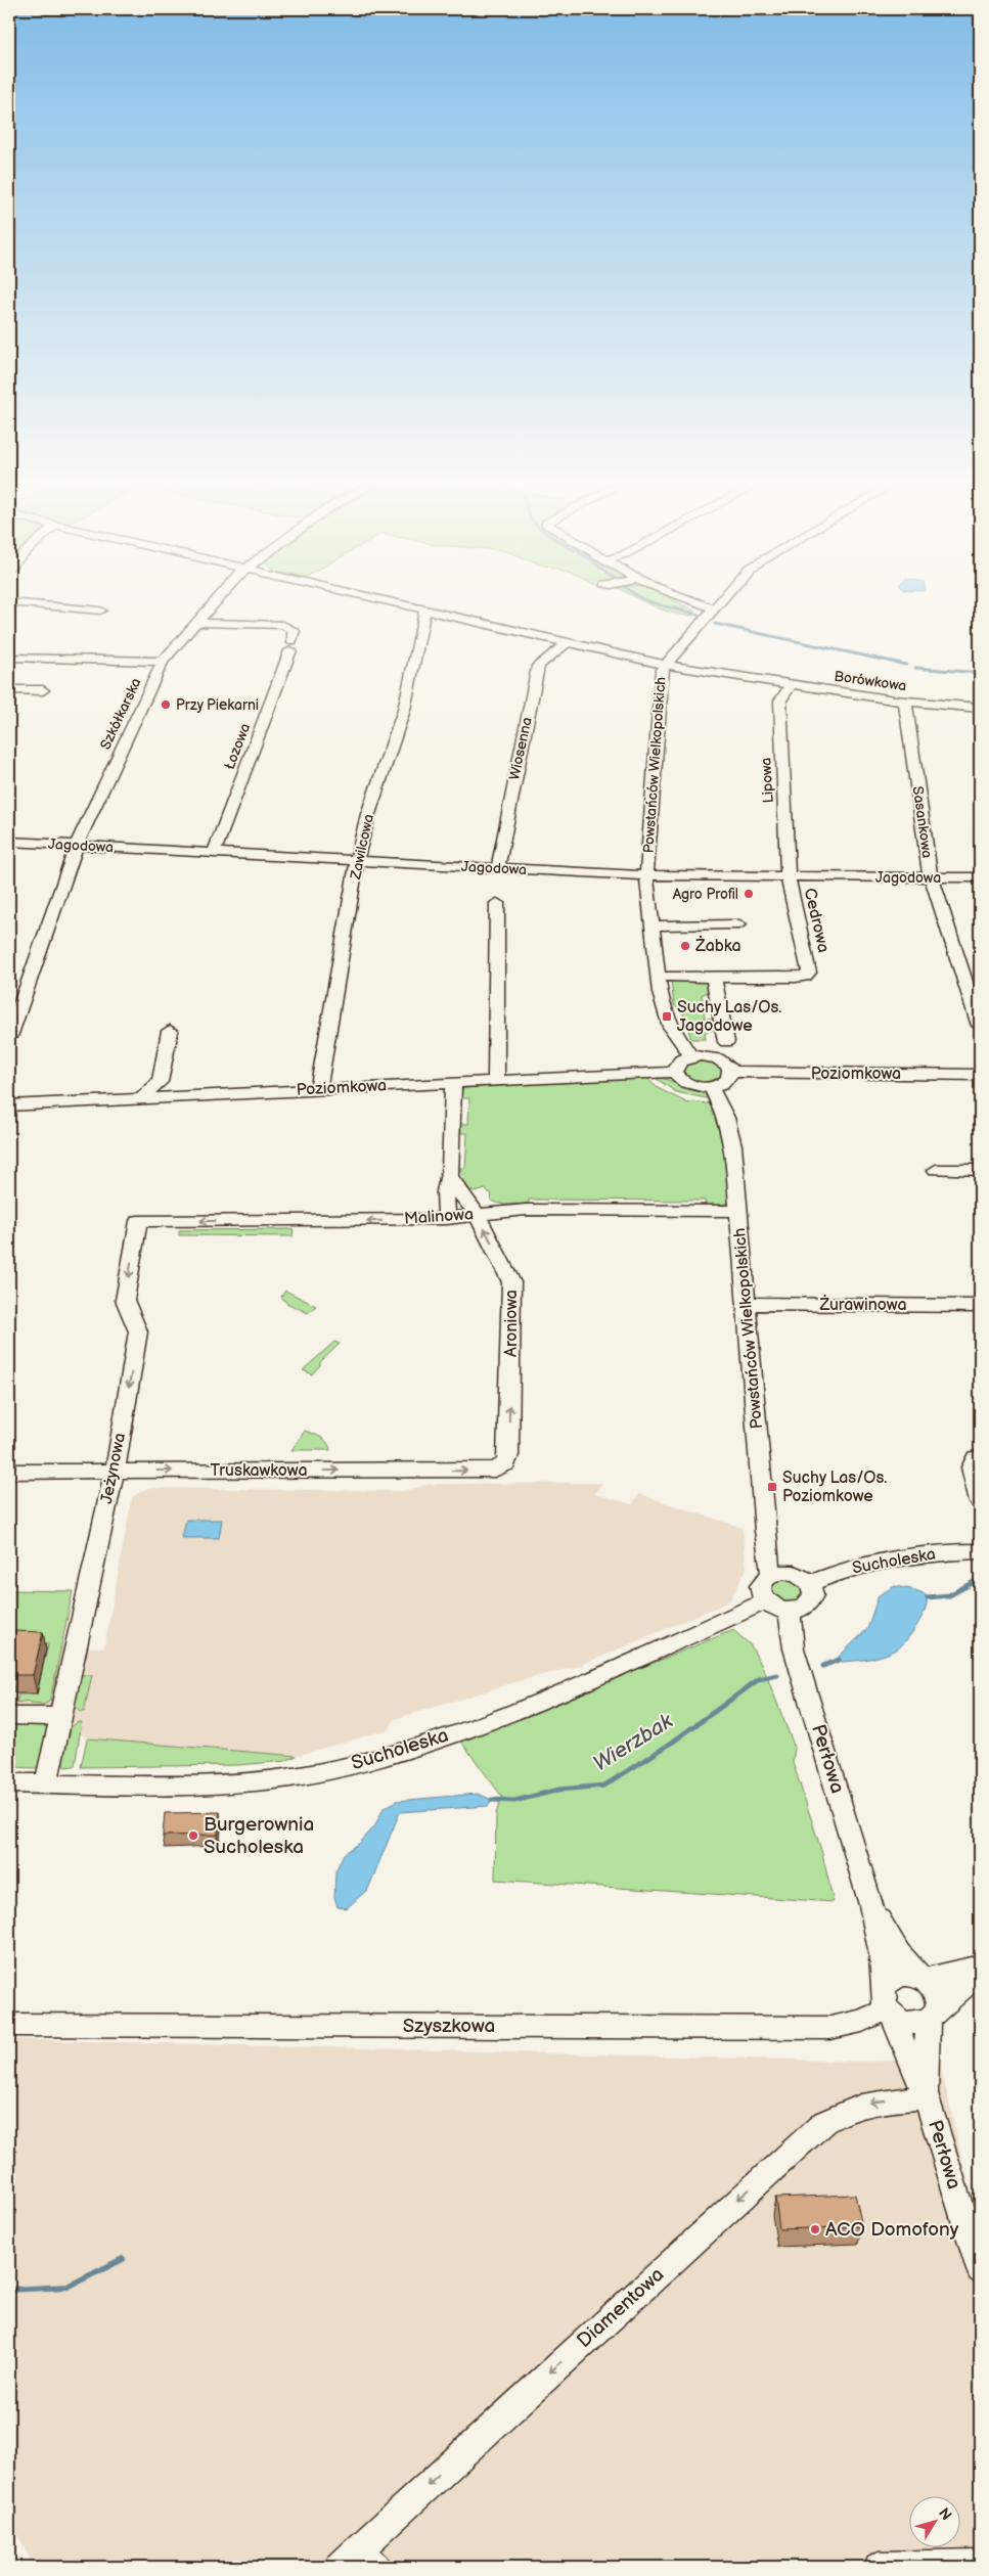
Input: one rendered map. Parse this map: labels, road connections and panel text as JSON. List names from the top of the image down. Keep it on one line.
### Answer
{"streets":{"street":["Borówkowa","Szkółkarska","Łozowa","Wiosenna","Powstańców Wielkopolskich","Lipowa","Sasankowa","Jagodowa","Zawilcowa","Cedrowa","Poziomkowa","Malinowa","Żurawinowa","Aroniowa","Jeżynowa","Truskawkowa","Sucholeska","Perłowa","Szyszkowa","Diamentowa"]},"crossings":[["Borówkowa","Wiosenna"],["Borówkowa","Powstańców Wielkopolskich"],["Borówkowa","Lipowa"],["Borówkowa","Sasankowa"],["Borówkowa","Zawilcowa"],["Szkółkarska","Łozowa"],["Szkółkarska","Jagodowa"],["Łozowa","Jagodowa"],["Wiosenna","Jagodowa"],["Powstańców Wielkopolskich","Jagodowa"],["Powstańców Wielkopolskich","Cedrowa"],["Powstańców Wielkopolskich","Malinowa"],["Powstańców Wielkopolskich","Żurawinowa"],["Powstańców Wielkopolskich","Sucholeska"],["Powstańców Wielkopolskich","Perłowa"],["Lipowa","Jagodowa"],["Lipowa","Cedrowa"],["Sasankowa","Jagodowa"],["Jagodowa","Zawilcowa"],["Jagodowa","Cedrowa"],["Zawilcowa","Poziomkowa"],["Poziomkowa","Aroniowa"],["Malinowa","Aroniowa"],["Malinowa","Jeżynowa"],["Aroniowa","Truskawkowa"],["Jeżynowa","Truskawkowa"],["Jeżynowa","Sucholeska"],["Sucholeska","Perłowa"],["Perłowa","Szyszkowa"],["Perłowa","Diamentowa"]],"one_way":["Malinowa","Aroniowa","Jeżynowa","Truskawkowa","Diamentowa"],"water":["Wierzbak"],"places":{"other":["Przy Piekarni","Agro Profil","Żabka","Burgerownia Sucholeska","ACO Domofony"],"transit":["Suchy Las/Os. Jagodowe","Suchy Las/Os. Poziomkowe"]},"north":"top right"}
